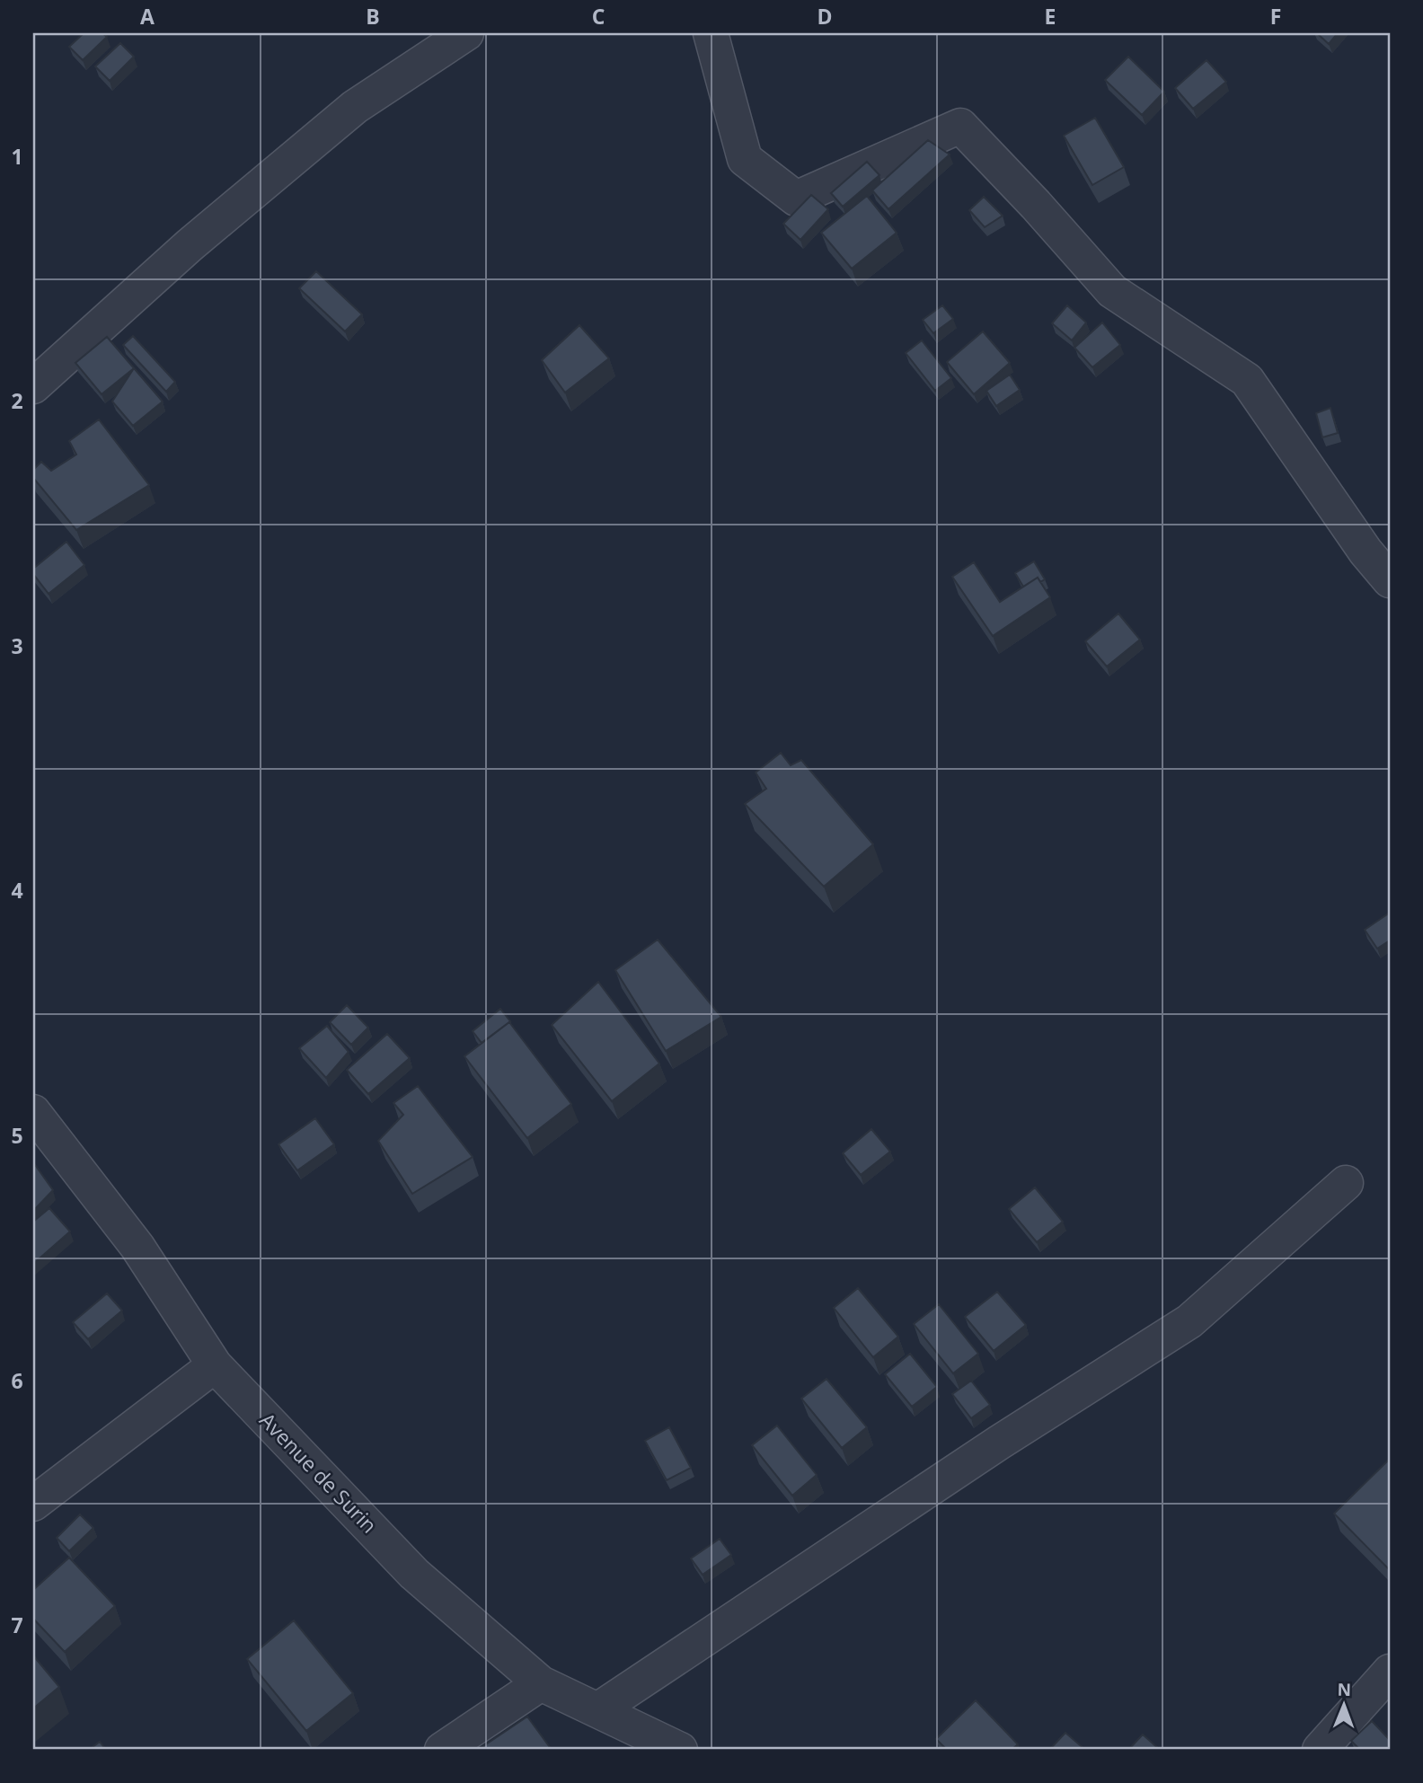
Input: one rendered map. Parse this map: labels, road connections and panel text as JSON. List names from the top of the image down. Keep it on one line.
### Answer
{"streets":{"street":["Avenue de Surin"]},"north":"top","grid":{"columns":["A","B","C","D","E","F"],"rows":["1","2","3","4","5","6","7"]}}
